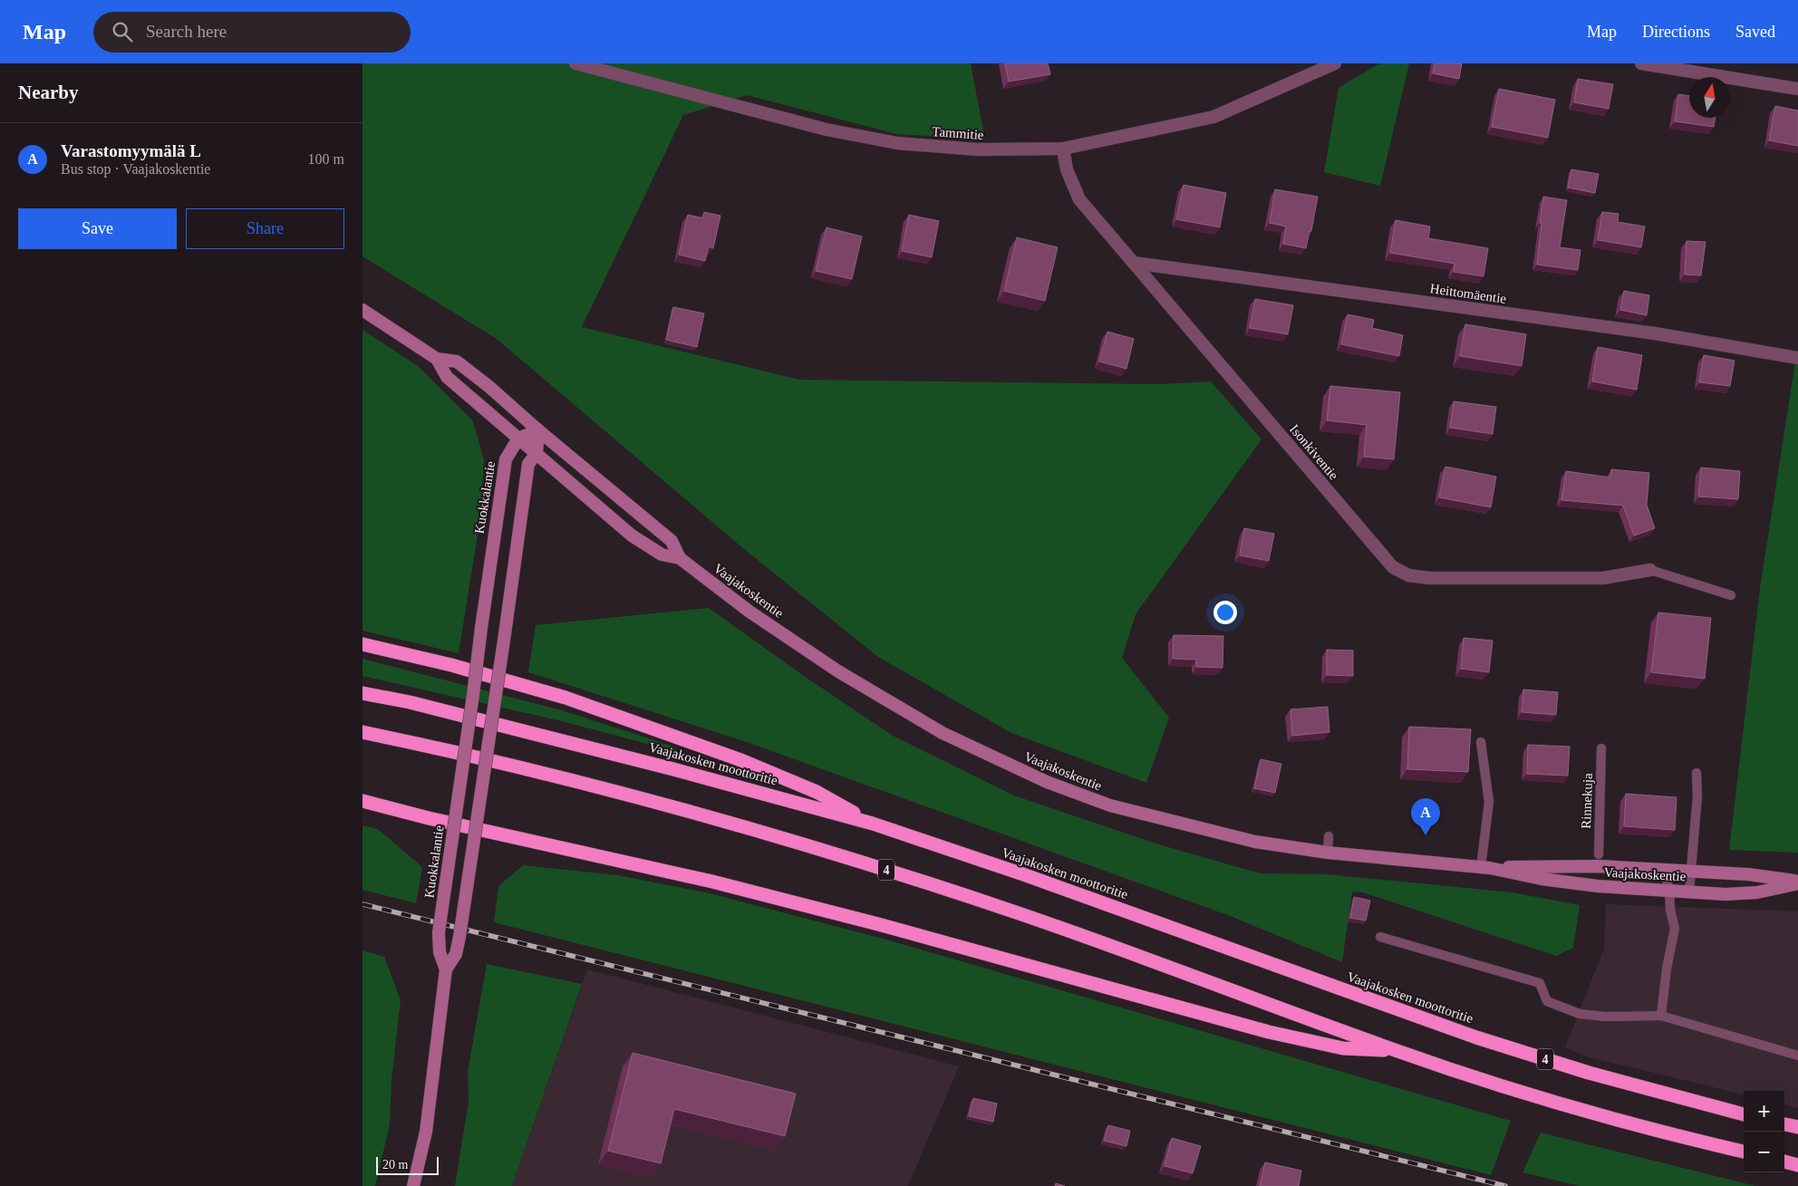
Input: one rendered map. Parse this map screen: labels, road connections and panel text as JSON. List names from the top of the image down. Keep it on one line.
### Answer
{"streets":{"highway":["Vaajakosken moottoritie","4"],"main road":["Kuokkalantie","Vaajakoskentie"],"street":["Tammitie","Heittomäentie","Isonkiventie"],"lane":["Rinnekuja"]},"crossings":[["Tammitie","Isonkiventie"],["Heittomäentie","Isonkiventie"],["Kuokkalantie","Vaajakoskentie"]],"scale_bar":"20 m","north":"top","page":{"header":"Map","search":"Search here","nav":["Map","Directions","Saved"],"heading":"Nearby","list":[{"mark":"A","name":"Varastomyymälä L","note":"Bus stop · Vaajakoskentie","value":"100 m"}],"buttons":["Save","Share"],"pins":"A","map_buttons":["+","−"],"scale":"20 m"}}
